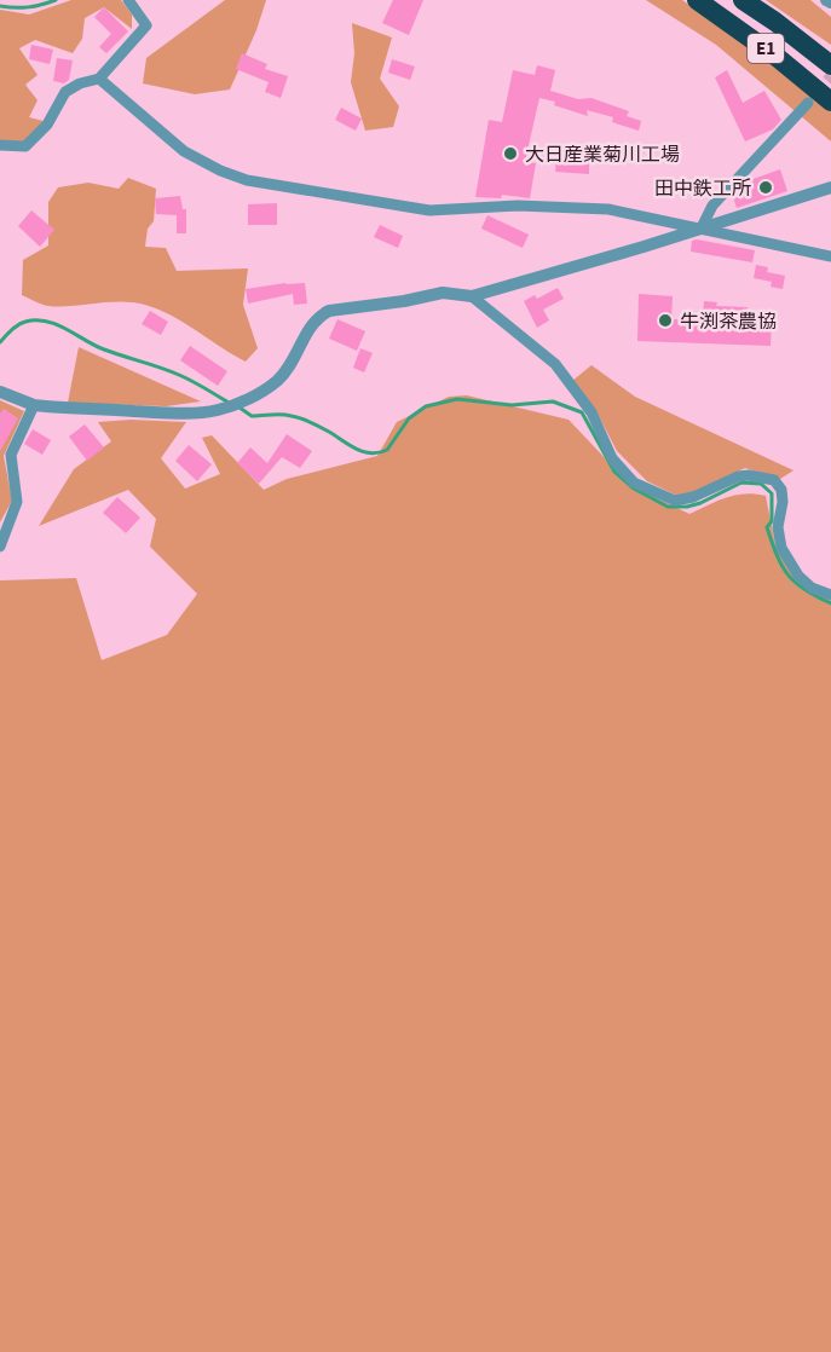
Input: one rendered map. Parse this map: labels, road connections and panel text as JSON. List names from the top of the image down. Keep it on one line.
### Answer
{"streets":{"highway":["E1"]},"places":["大日産業菊川工場","田中鉄工所","牛渕茶農協"]}
